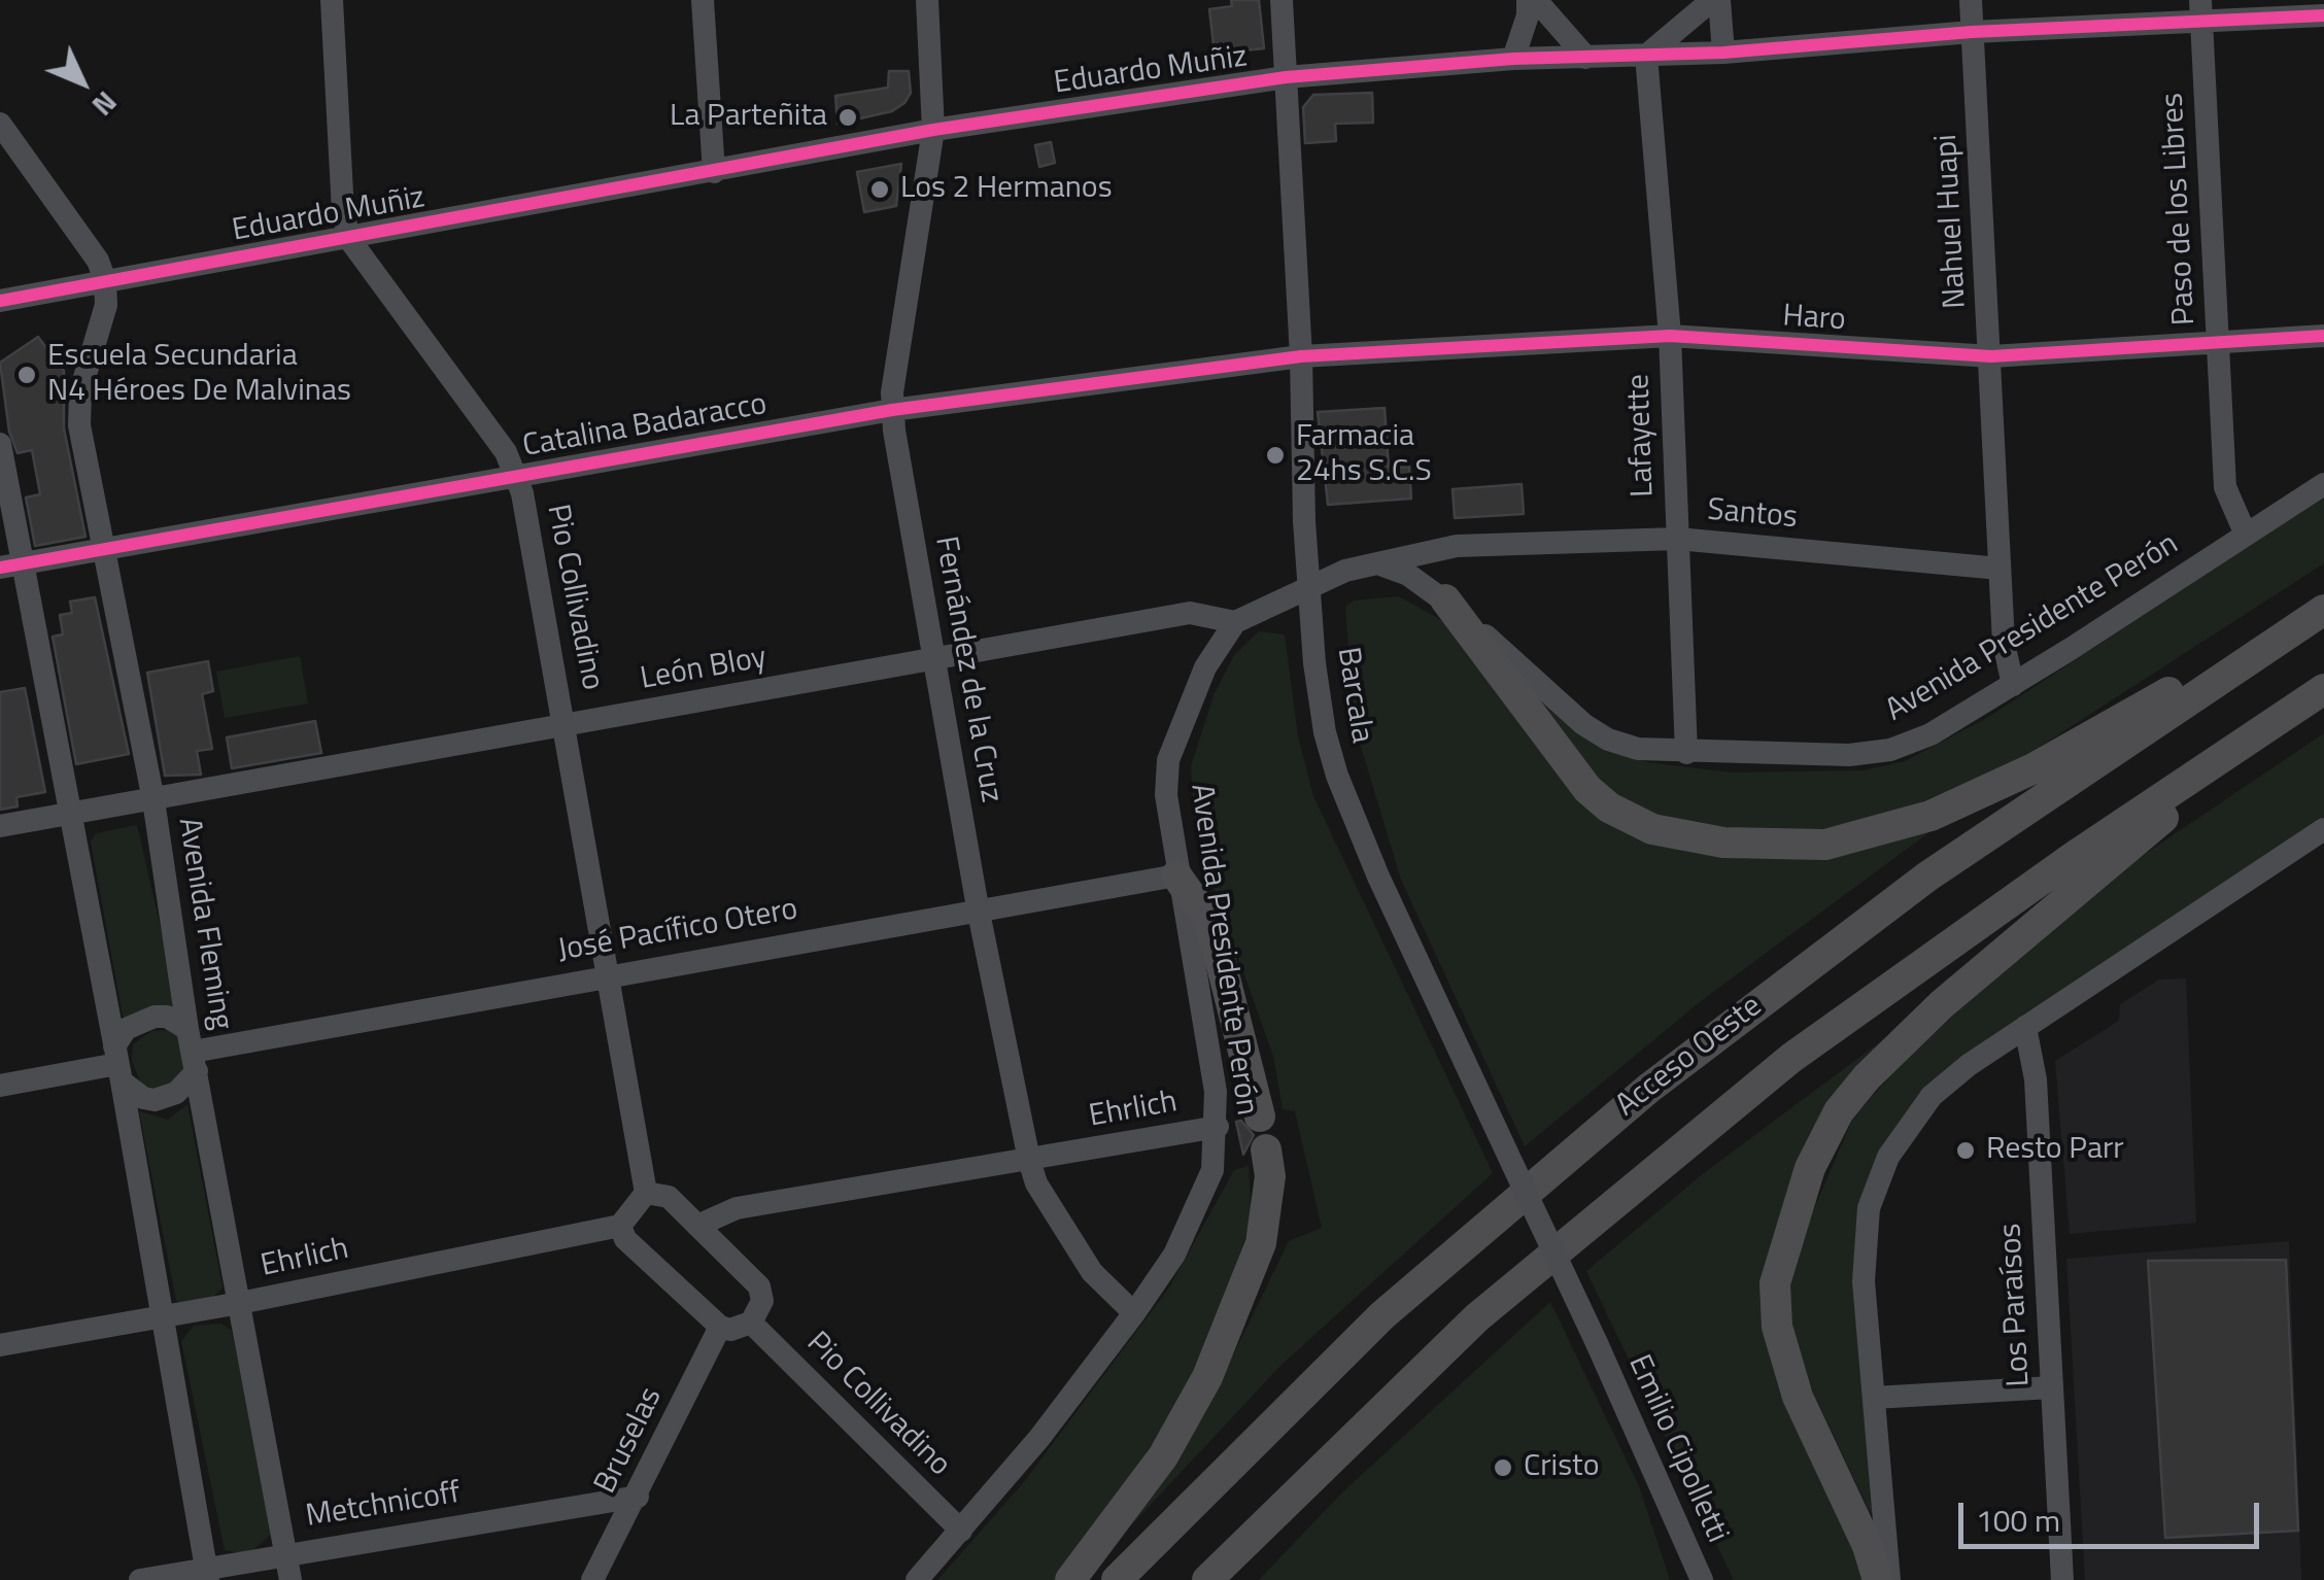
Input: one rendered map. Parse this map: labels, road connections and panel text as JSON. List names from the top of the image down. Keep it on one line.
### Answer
{"streets":{"highway":["Acceso Oeste"],"street":["Eduardo Muñiz","Paso de los Libres","Nahuel Huapi","Haro","Catalina Badaracco","Lafayette","Santos","Pio Collivadino","Avenida Presidente Perón","León Bloy","Fernández de la Cruz","Barcala","Avenida Fleming","José Pacífico Otero","Ehrlich","Los Paraísos","Bruselas","Emilio Cipolletti","Metchnicoff"]},"crossings":[["Eduardo Muñiz","Paso de los Libres"],["Eduardo Muñiz","Nahuel Huapi"],["Eduardo Muñiz","Lafayette"],["Eduardo Muñiz","Pio Collivadino"],["Eduardo Muñiz","Fernández de la Cruz"],["Eduardo Muñiz","Barcala"],["Eduardo Muñiz","Avenida Fleming"],["Paso de los Libres","Haro"],["Paso de los Libres","Avenida Presidente Perón"],["Nahuel Huapi","Haro"],["Nahuel Huapi","Santos"],["Nahuel Huapi","Avenida Presidente Perón"],["Haro","Catalina Badaracco"],["Haro","Lafayette"],["Haro","Barcala"],["Catalina Badaracco","Pio Collivadino"],["Catalina Badaracco","Fernández de la Cruz"],["Catalina Badaracco","Barcala"],["Catalina Badaracco","Avenida Fleming"],["Lafayette","Santos"],["Lafayette","Avenida Presidente Perón"],["Santos","Avenida Presidente Perón"],["Pio Collivadino","Avenida Presidente Perón"],["Pio Collivadino","León Bloy"],["Pio Collivadino","José Pacífico Otero"],["Avenida Presidente Perón","León Bloy"],["Avenida Presidente Perón","Fernández de la Cruz"],["Avenida Presidente Perón","José Pacífico Otero"],["Avenida Presidente Perón","Ehrlich"],["León Bloy","Fernández de la Cruz"],["León Bloy","Avenida Fleming"],["Fernández de la Cruz","José Pacífico Otero"],["Fernández de la Cruz","Ehrlich"],["Barcala","Emilio Cipolletti"],["Avenida Fleming","José Pacífico Otero"],["Avenida Fleming","Ehrlich"],["Avenida Fleming","Metchnicoff"],["Bruselas","Metchnicoff"]],"places":["La Parteñita","Los 2 Hermanos","Escuela Secundaria N4 Héroes De Malvinas","Farmacia 24hs S.C.S","Resto Parr","Cristo"],"scale_bar":"100 m","north":"bottom right"}
